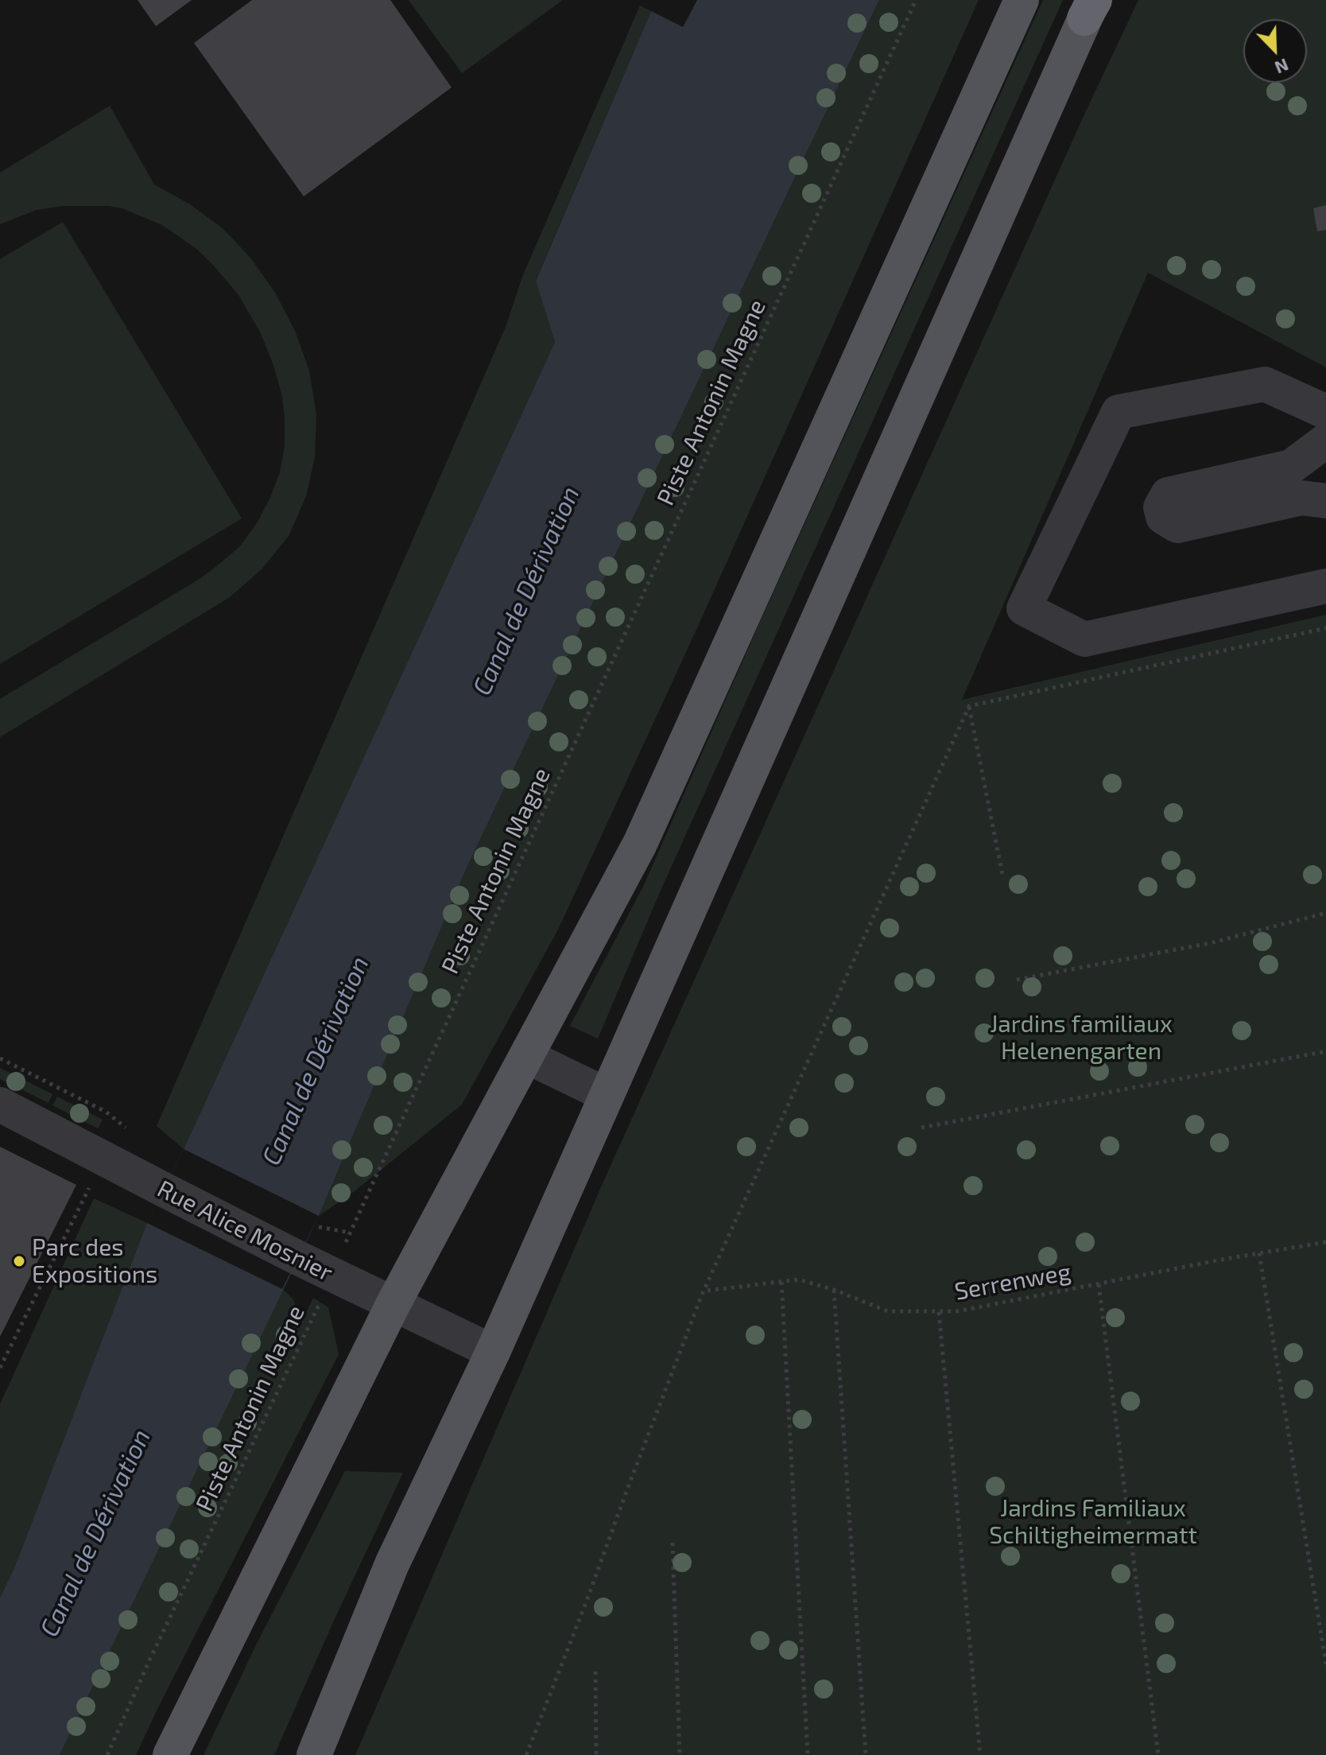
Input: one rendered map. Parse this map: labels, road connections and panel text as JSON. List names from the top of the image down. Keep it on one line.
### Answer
{"streets":{"street":["Rue Alice Mosnier"],"path":["Piste Antonin Magne","Serrenweg"]},"crossings":[["Piste Antonin Magne","Rue Alice Mosnier"]],"water":["Canal de Dérivation"],"parks":["Jardins familiaux Helenengarten","Jardins Familiaux Schiltigheimermatt"],"places":["Parc des Expositions"],"north":"bottom right"}
